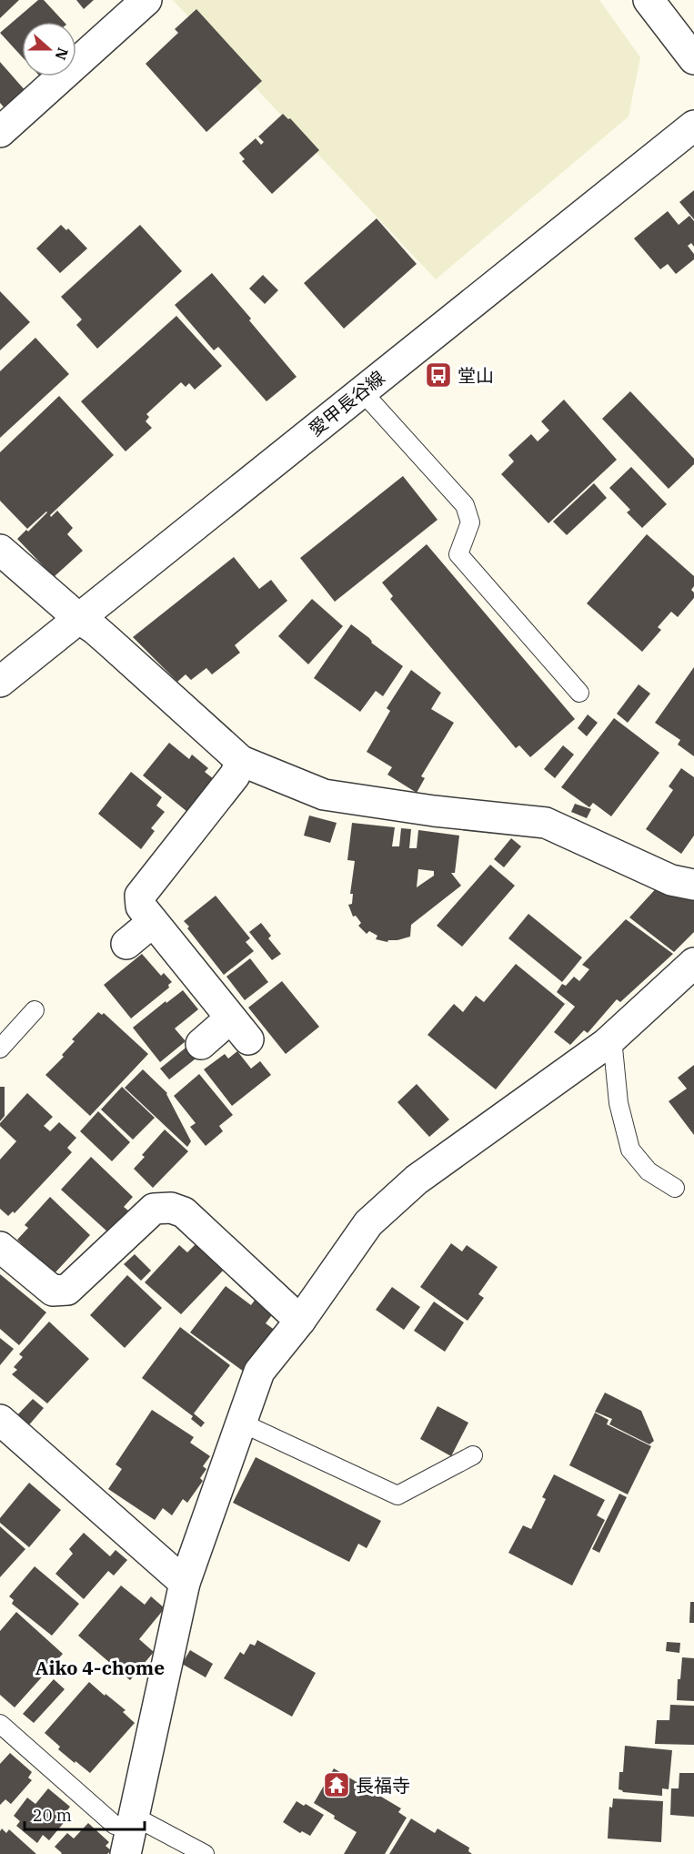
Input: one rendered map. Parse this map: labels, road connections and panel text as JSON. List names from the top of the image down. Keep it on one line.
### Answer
{"streets":{"street":["愛甲長谷線"]},"districts":["Aiko 4-chome"],"places":{"bus stop":["堂山"],"temple":["長福寺"]},"scale_bar":"20 m","north":"right"}
